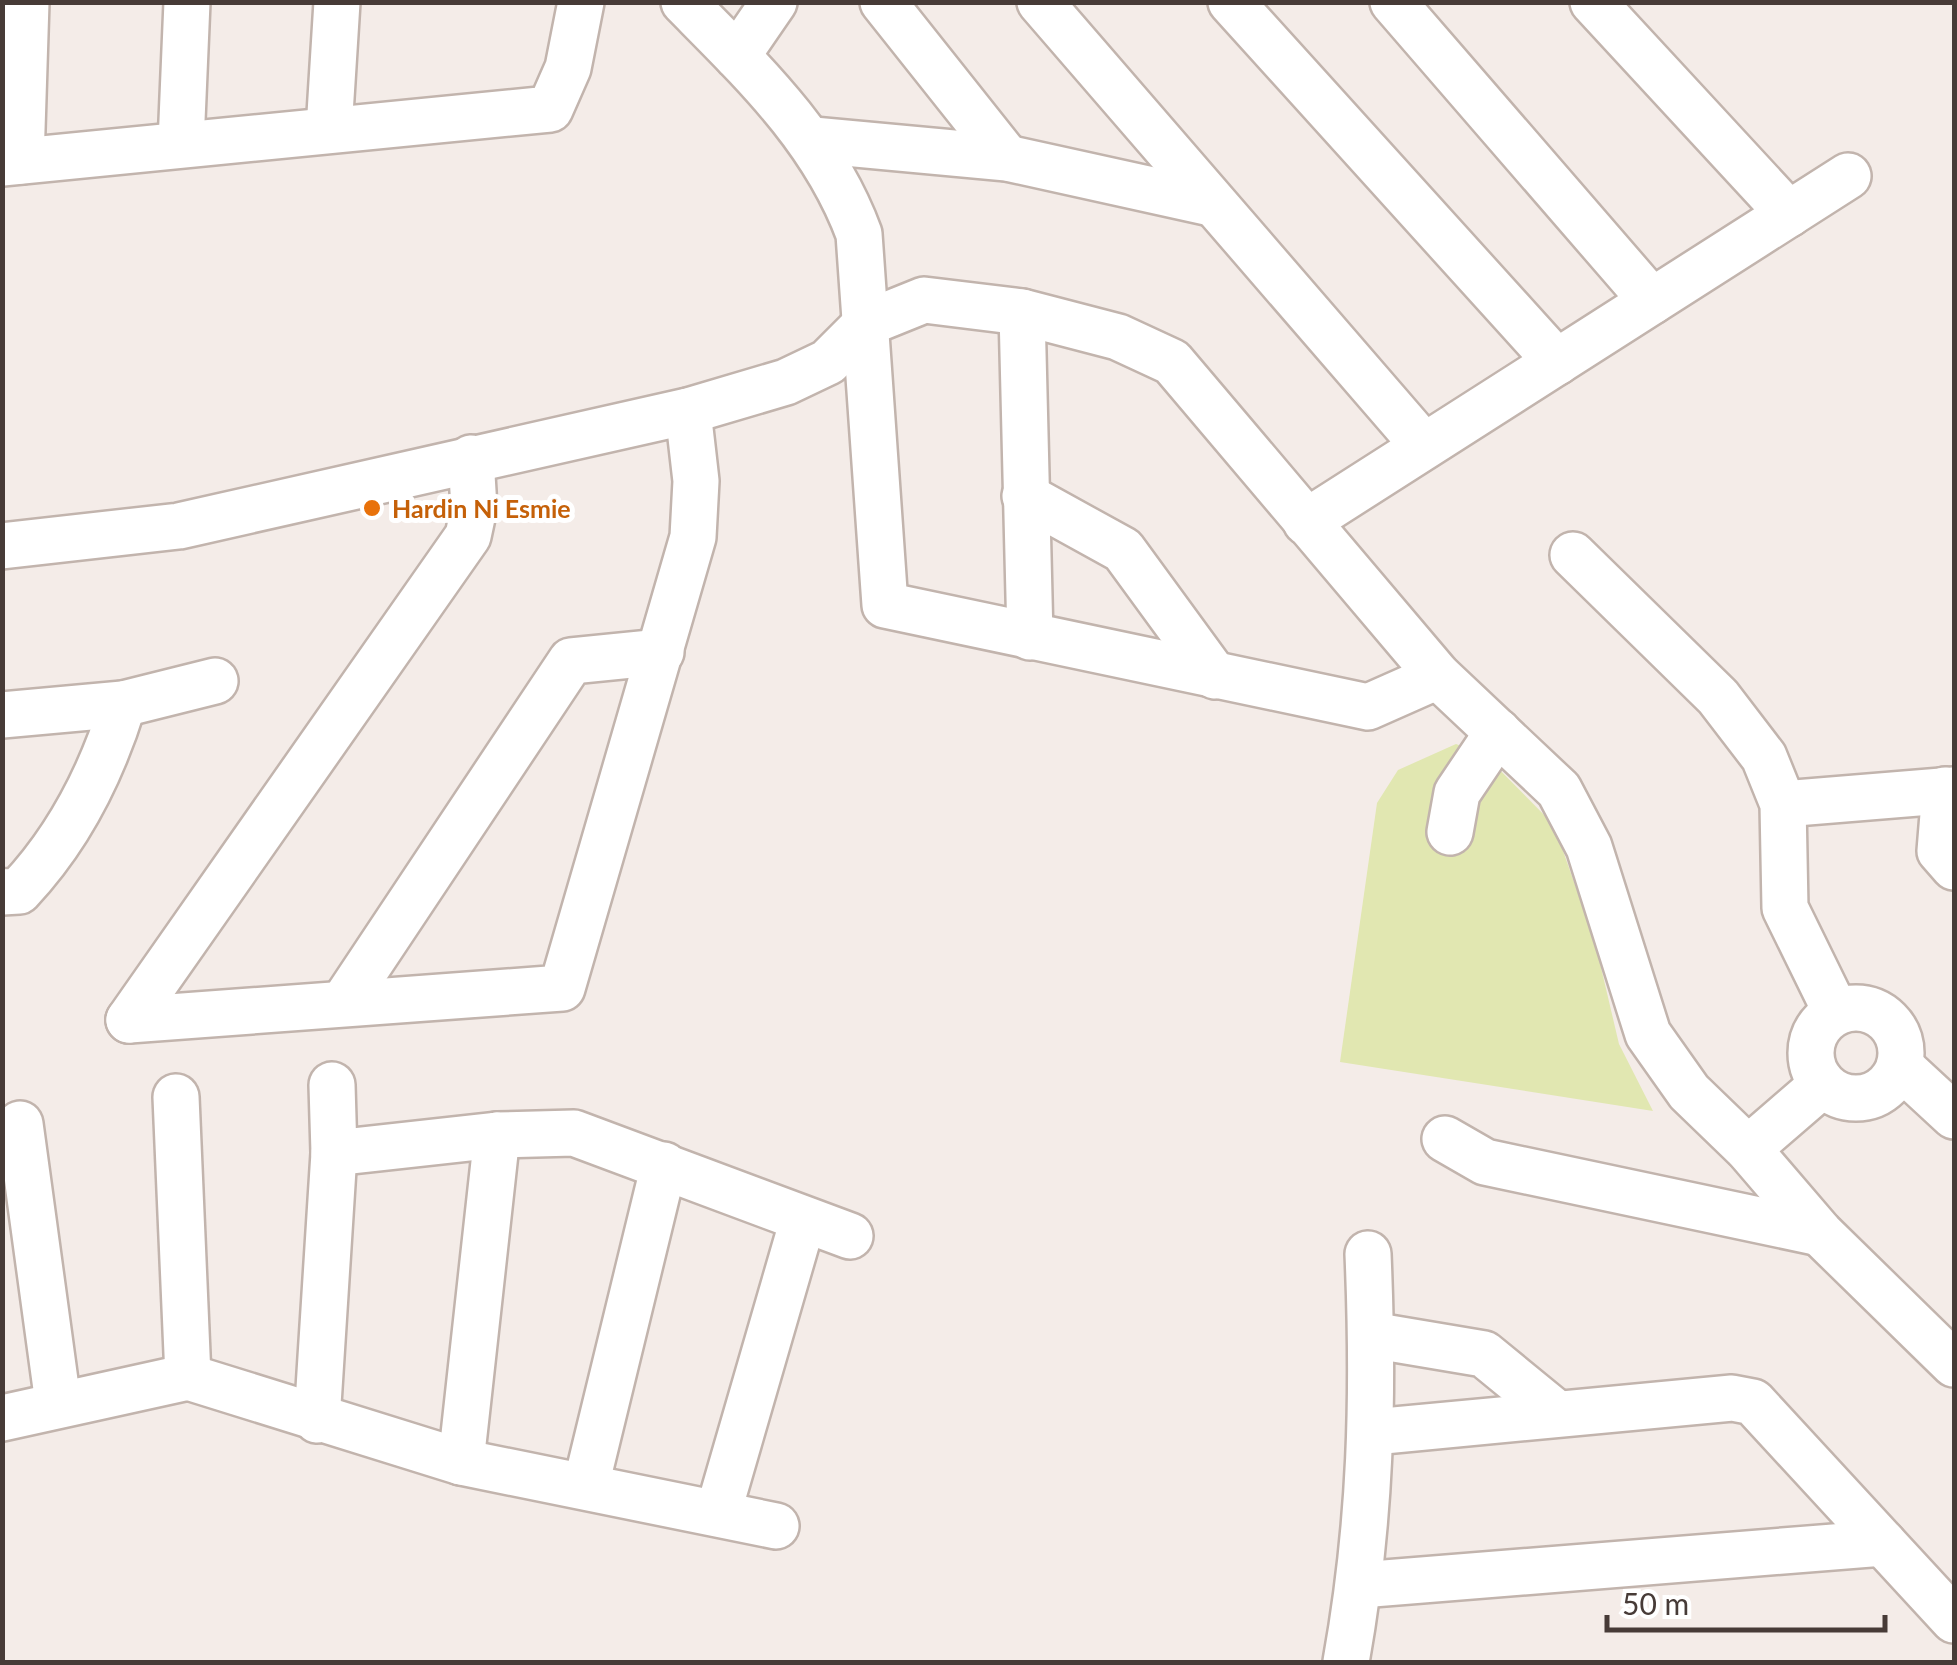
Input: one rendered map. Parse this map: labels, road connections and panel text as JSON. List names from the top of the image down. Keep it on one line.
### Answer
{"places":["Hardin Ni Esmie"],"scale_bar":"50 m"}
